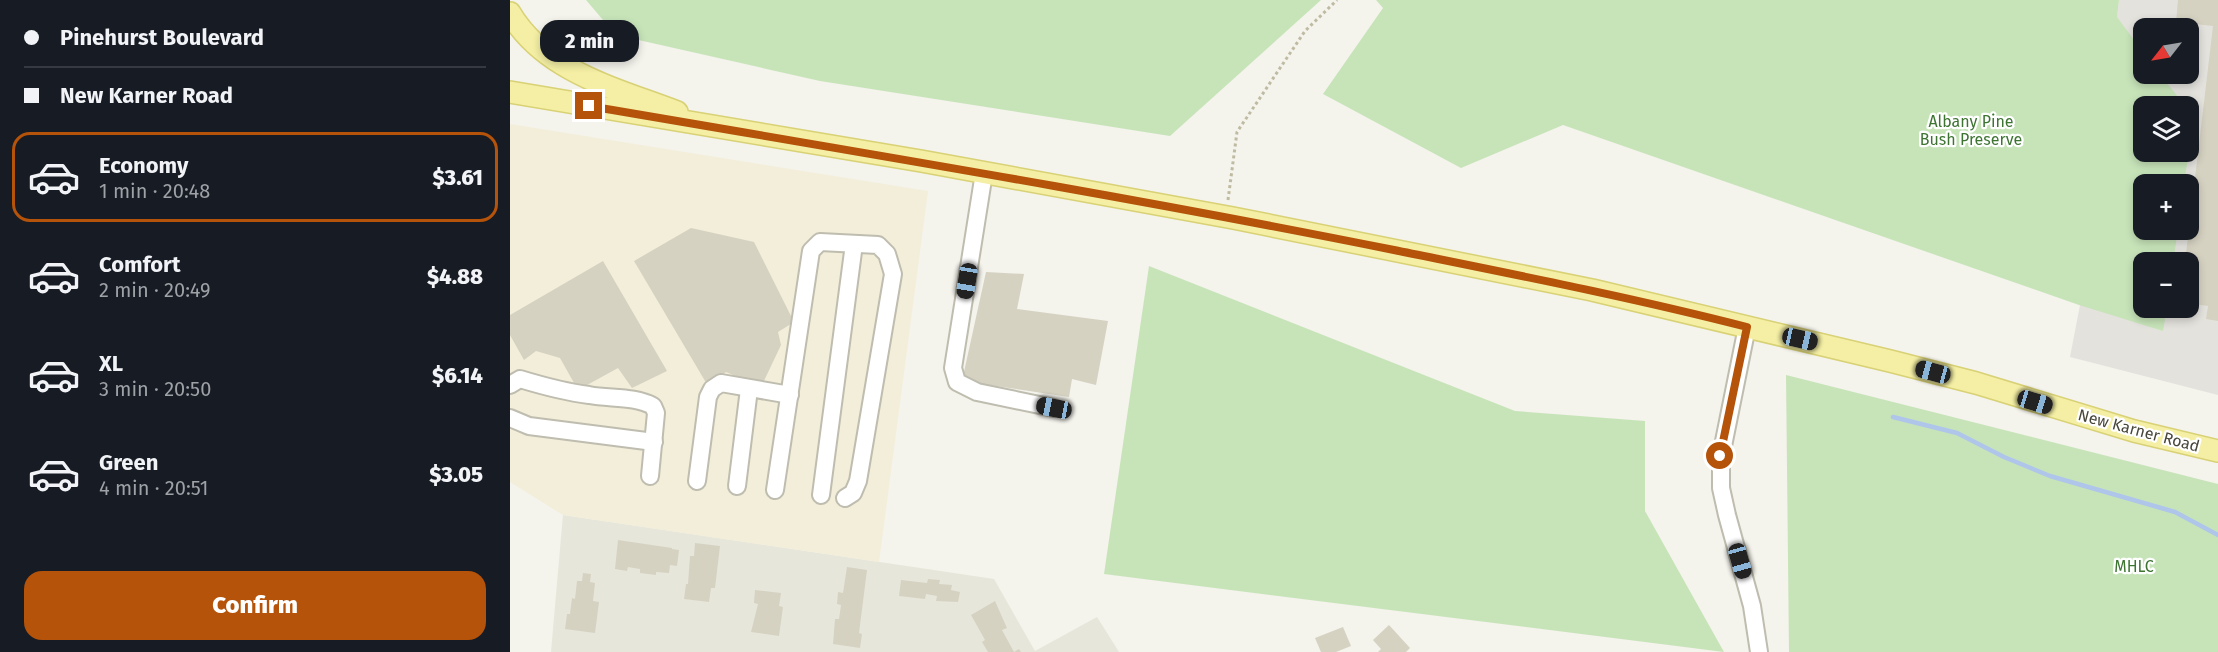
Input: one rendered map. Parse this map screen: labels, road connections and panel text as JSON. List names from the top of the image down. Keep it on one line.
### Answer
{"streets":{"main road":["New Karner Road"]},"parks":["Albany Pine Bush Preserve","MHLC"],"north":"bottom left","page":{"banner":["Pinehurst Boulevard","New Karner Road"],"map_buttons":["+","−"],"bubble":"2 min","list":[{"name":"Economy","note":"1 min · 20:48","value":"$3.61"},{"name":"Comfort","note":"2 min · 20:49","value":"$4.88"},{"name":"XL","note":"3 min · 20:50","value":"$6.14"},{"name":"Green","note":"4 min · 20:51","value":"$3.05"}],"buttons":"Confirm"}}
